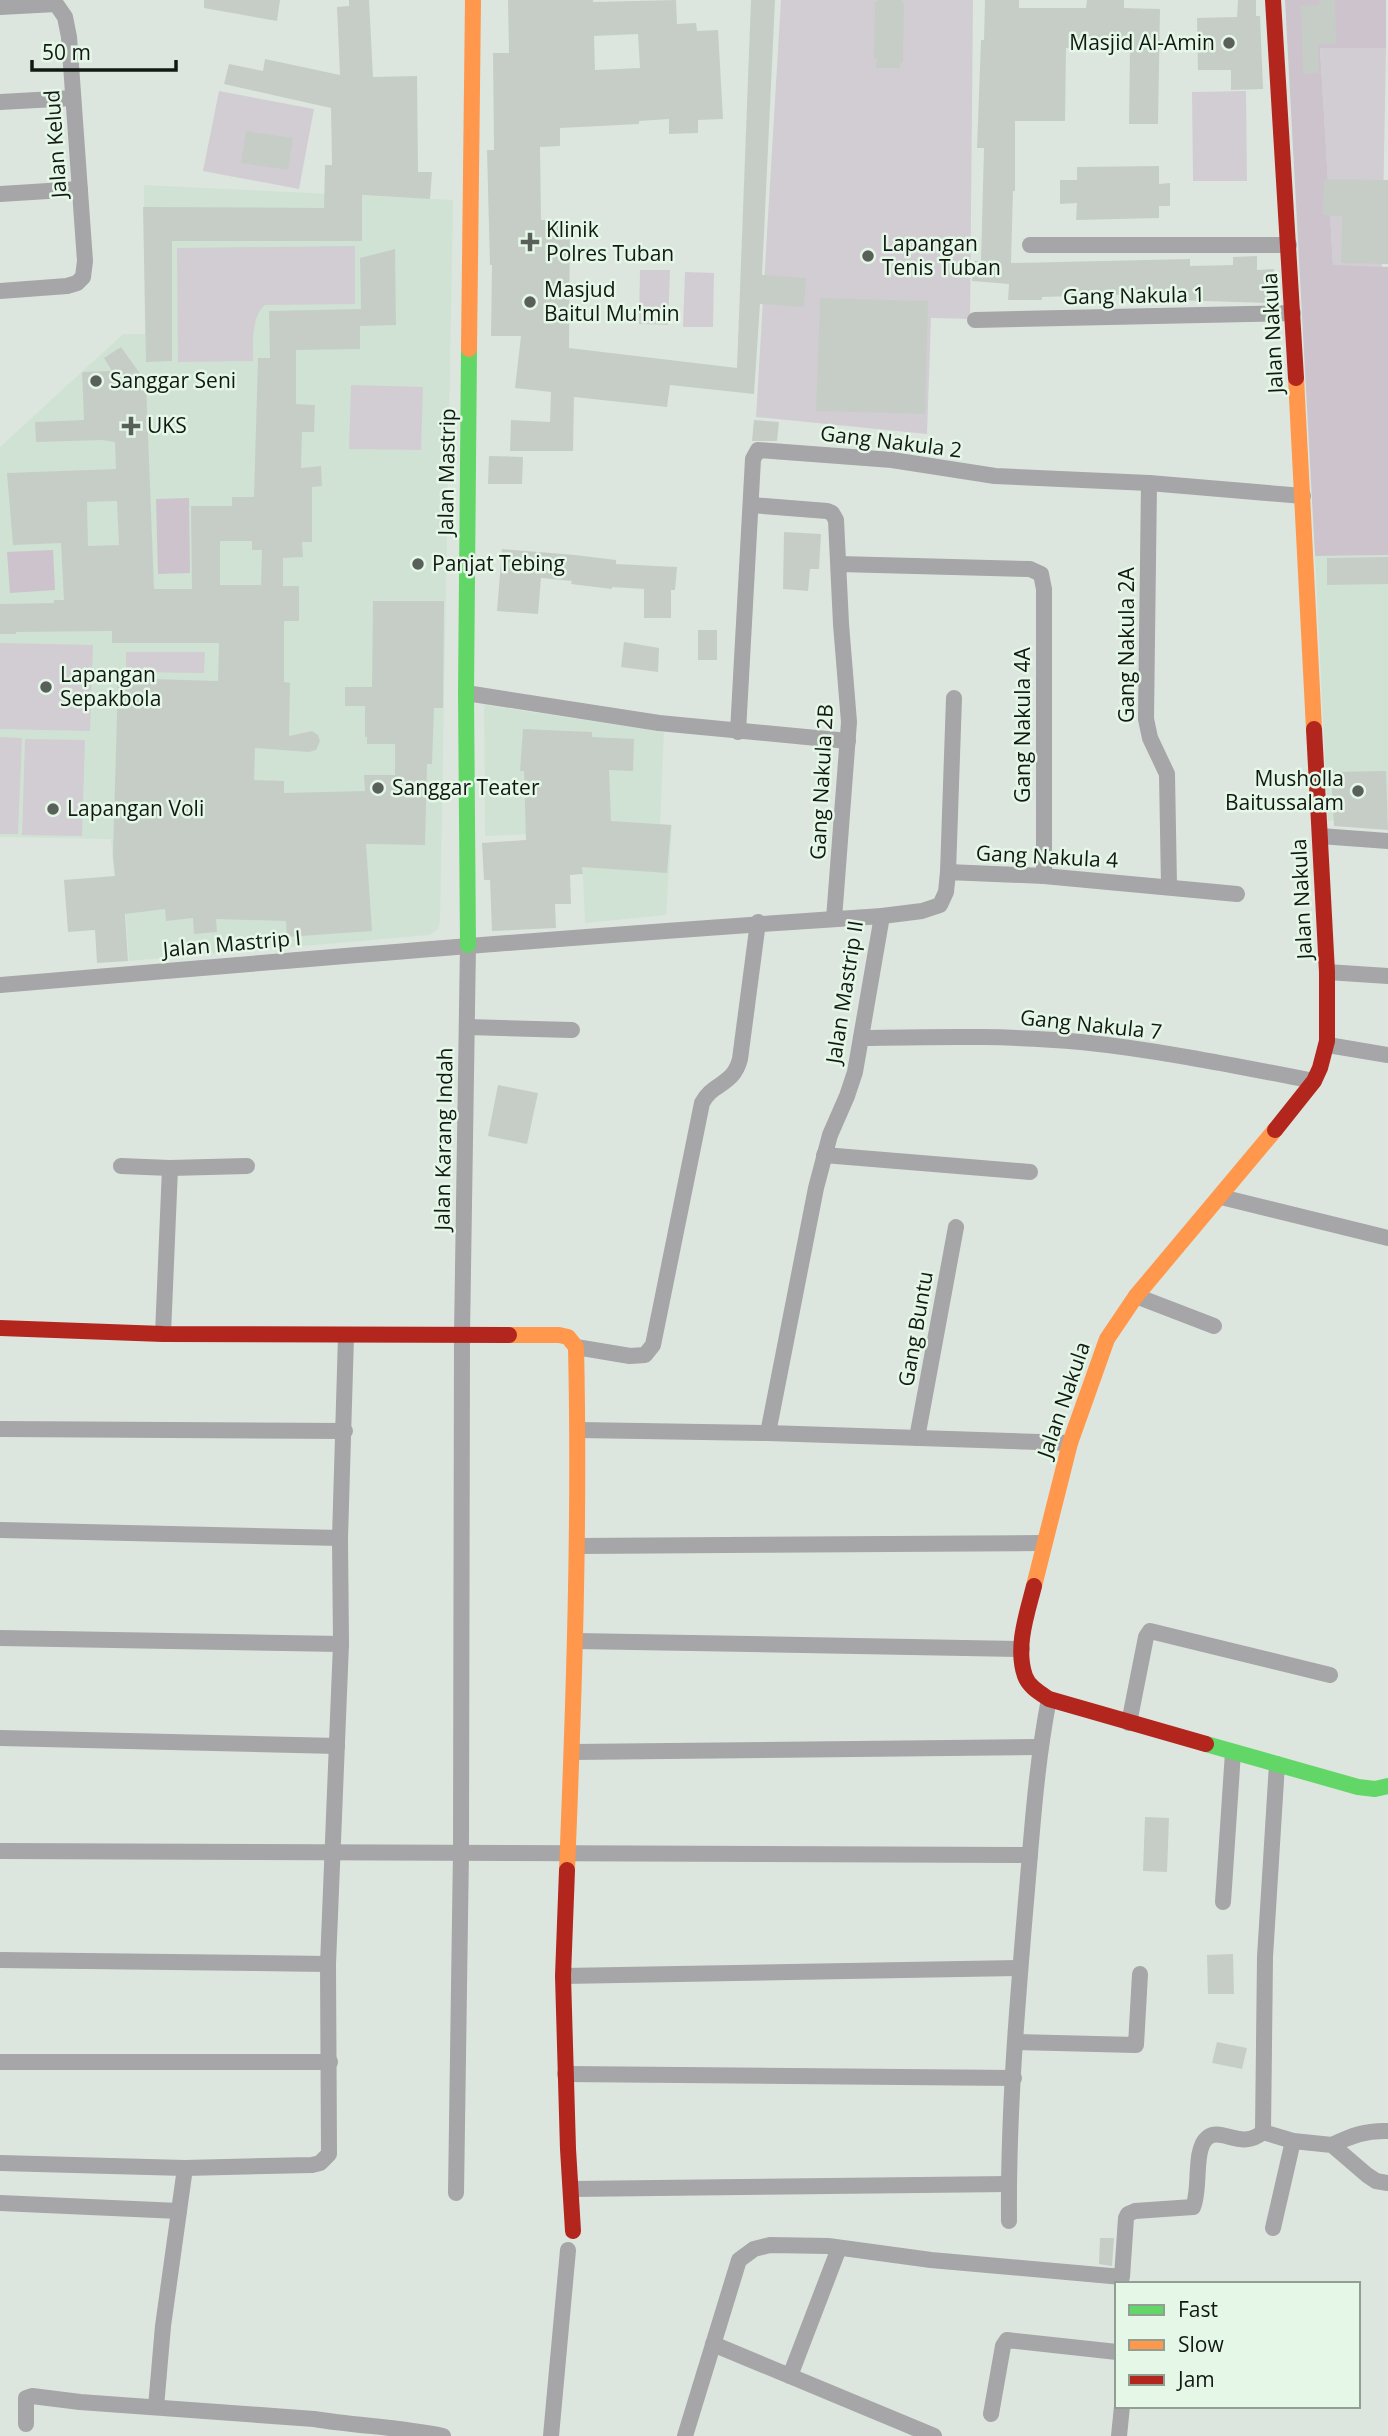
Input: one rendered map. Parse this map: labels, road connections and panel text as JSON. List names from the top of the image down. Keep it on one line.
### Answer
{"streets":{"street":["Jalan Kelud","Gang Nakula 1","Jalan Nakula","Gang Nakula 2","Jalan Mastrip","Gang Nakula 2A","Gang Nakula 4A","Gang Nakula 2B","Gang Nakula 4","Jalan Mastrip I","Jalan Mastrip II","Gang Nakula 7","Jalan Karang Indah","Gang Buntu"]},"crossings":[["Gang Nakula 1","Jalan Nakula"],["Jalan Nakula","Gang Nakula 2"],["Jalan Nakula","Gang Nakula 7"],["Gang Nakula 2","Gang Nakula 2A"],["Gang Nakula 2","Gang Nakula 2B"],["Jalan Mastrip","Jalan Mastrip I"],["Jalan Mastrip","Jalan Mastrip II"],["Jalan Mastrip","Jalan Karang Indah"],["Gang Nakula 2A","Gang Nakula 4"],["Gang Nakula 4A","Gang Nakula 2B"],["Gang Nakula 4A","Gang Nakula 4"],["Gang Nakula 2B","Jalan Mastrip II"],["Gang Nakula 4","Jalan Mastrip II"],["Jalan Mastrip I","Jalan Mastrip II"],["Jalan Mastrip I","Jalan Karang Indah"],["Jalan Mastrip II","Gang Nakula 7"],["Jalan Mastrip II","Jalan Karang Indah"]],"places":{"other":["Masjid Al-Amin","Lapangan Tenis Tuban","Masjud Baitul Mu'min","Sanggar Seni","Panjat Tebing","Lapangan Sepakbola","Sanggar Teater","Musholla Baitussalam","Lapangan Voli"],"health":["Klinik Polres Tuban","UKS"]},"legend":["Fast","Slow","Jam"],"scale_bar":"50 m"}
